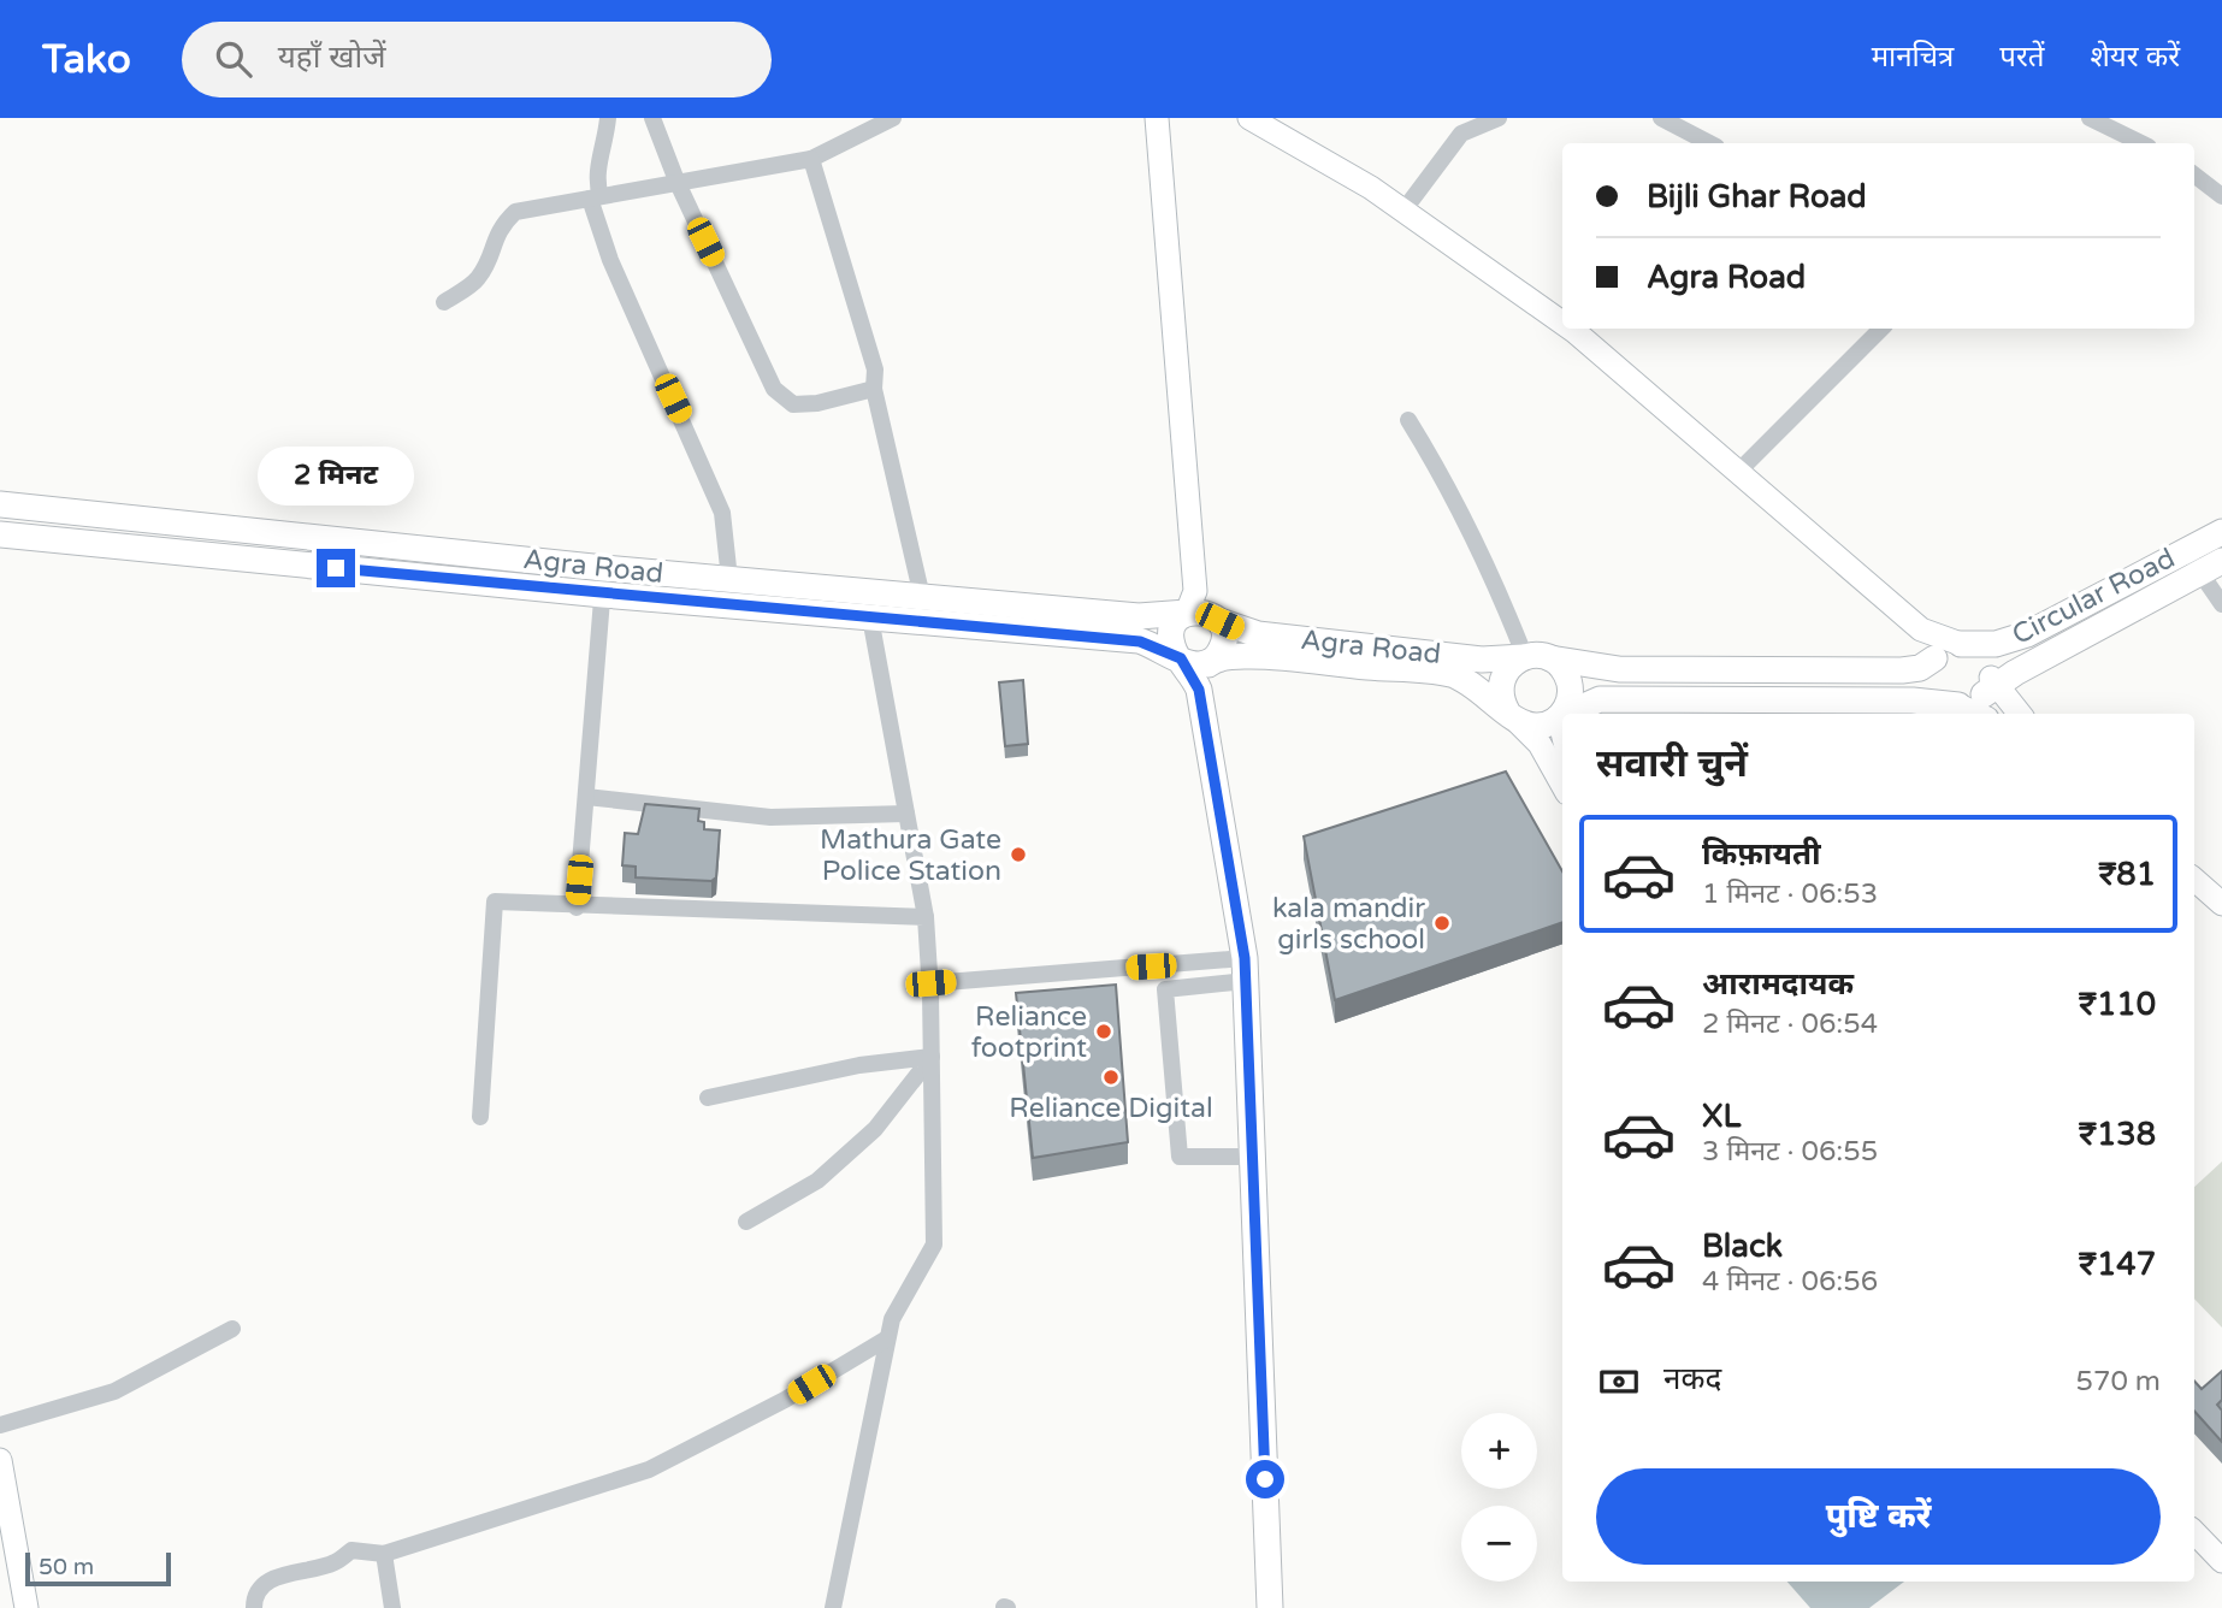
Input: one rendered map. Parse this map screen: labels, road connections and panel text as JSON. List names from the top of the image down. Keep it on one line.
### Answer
{"streets":{"main road":["Agra Road","Circular Road"]},"crossings":[["Agra Road","Circular Road"]],"places":["Mathura Gate Police Station","kala mandir girls school","Reliance footprint","Reliance Digital"],"scale_bar":"50 m","page":{"header":"Tako","search":"यहाँ खोजें","nav":["मानचित्र","परतें","शेयर करें"],"banner":["Bijli Ghar Road","Agra Road"],"bubble":"2 मिनट","heading":"सवारी चुनें","list":[{"name":"किफ़ायती","note":"1 मिनट · 06:53","value":"₹81"},{"name":"आरामदायक","note":"2 मिनट · 06:54","value":"₹110"},{"name":"XL","note":"3 मिनट · 06:55","value":"₹138"},{"name":"Black","note":"4 मिनट · 06:56","value":"₹147"}],"pay":["नकद","570 m"],"map_buttons":["+","−"],"buttons":"पुष्टि करें","scale":"50 m"}}
